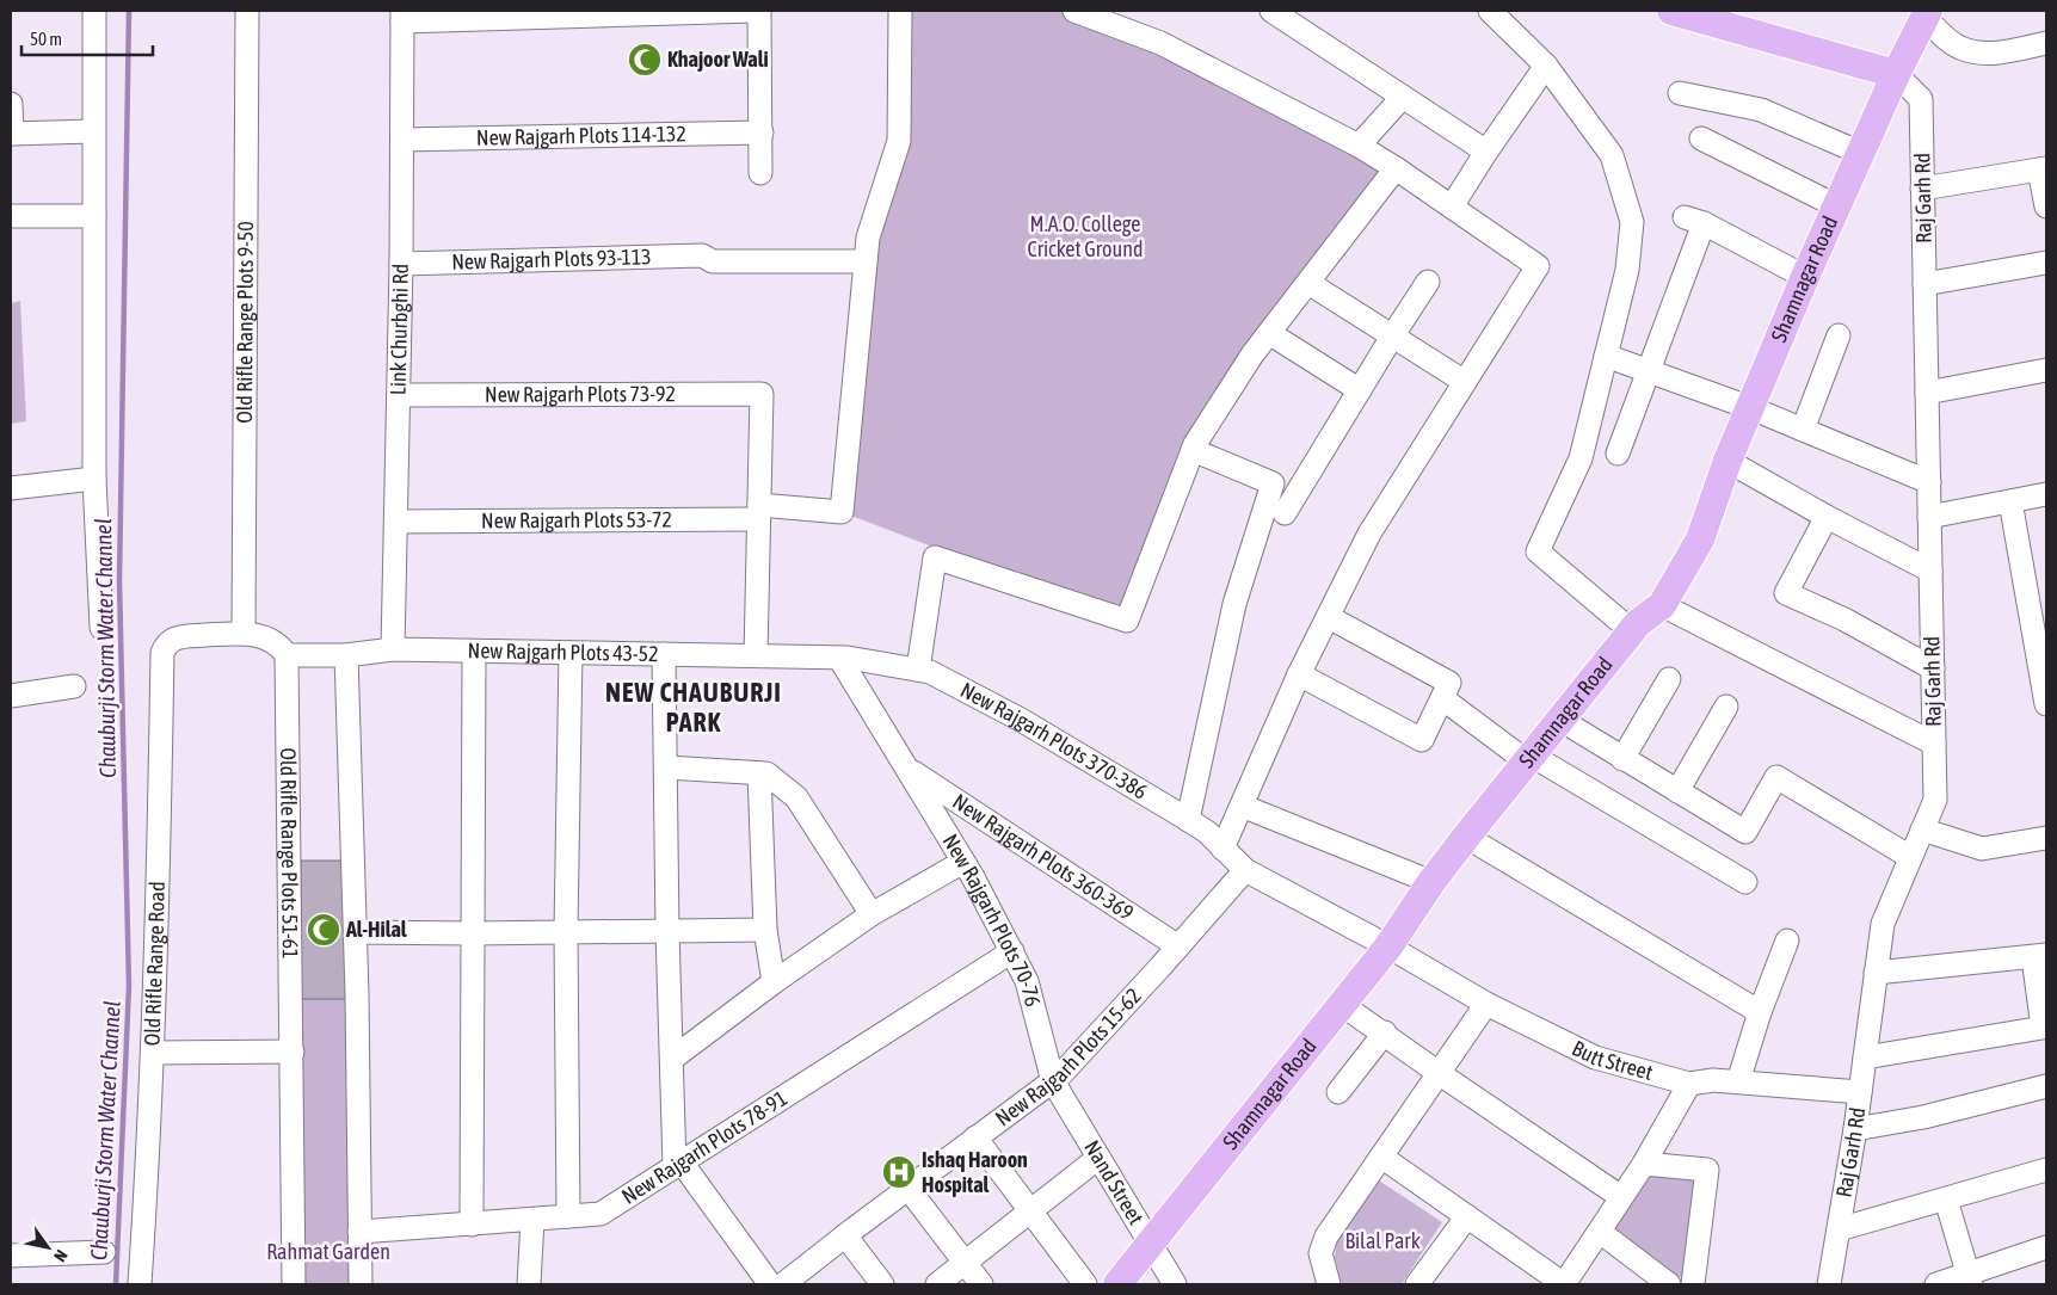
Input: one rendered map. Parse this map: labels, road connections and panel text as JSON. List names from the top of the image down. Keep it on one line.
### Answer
{"streets":{"main road":["Shamnagar Road"],"street":["New Rajgarh Plots 114-132","Raj Garh Rd","New Rajgarh Plots 93-113","Old Rifle Range Plots 9-50","Link Churbghi Rd","New Rajgarh Plots 73-92","New Rajgarh Plots 53-72","New Rajgarh Plots 43-52","New Rajgarh Plots 370-386","Old Rifle Range Plots 51-61","New Rajgarh Plots 360-369","New Rajgarh Plots 70-76","Old Rifle Range Road","New Rajgarh Plots 15-62","Butt Street","New Rajgarh Plots 78-91","Nand Street"]},"crossings":[["New Rajgarh Plots 114-132","Link Churbghi Rd"],["Raj Garh Rd","Shamnagar Road"],["Raj Garh Rd","Butt Street"],["New Rajgarh Plots 93-113","Link Churbghi Rd"],["New Rajgarh Plots 93-113","New Rajgarh Plots 53-72"],["Shamnagar Road","New Rajgarh Plots 370-386"],["Shamnagar Road","Butt Street"],["Shamnagar Road","Nand Street"],["Old Rifle Range Plots 9-50","Old Rifle Range Road"],["Link Churbghi Rd","New Rajgarh Plots 73-92"],["Link Churbghi Rd","New Rajgarh Plots 53-72"],["Link Churbghi Rd","New Rajgarh Plots 43-52"],["New Rajgarh Plots 73-92","New Rajgarh Plots 53-72"],["New Rajgarh Plots 43-52","New Rajgarh Plots 370-386"],["New Rajgarh Plots 43-52","Old Rifle Range Plots 51-61"],["New Rajgarh Plots 43-52","New Rajgarh Plots 70-76"],["New Rajgarh Plots 370-386","New Rajgarh Plots 70-76"],["New Rajgarh Plots 370-386","New Rajgarh Plots 15-62"],["New Rajgarh Plots 370-386","Butt Street"],["New Rajgarh Plots 360-369","New Rajgarh Plots 70-76"],["New Rajgarh Plots 360-369","New Rajgarh Plots 15-62"],["New Rajgarh Plots 70-76","New Rajgarh Plots 15-62"],["New Rajgarh Plots 70-76","New Rajgarh Plots 78-91"],["New Rajgarh Plots 70-76","Nand Street"],["New Rajgarh Plots 15-62","Nand Street"]],"districts":["NEW CHAUBURJI PARK"],"water":["Chauburji Storm Water Channel"],"parks":["M.A.O. College Cricket Ground","Bilal Park","Rahmat Garden"],"places":{"mosque":["Khajoor Wali","Al-Hilal"],"hospital":["Ishaq Haroon Hospital"]},"scale_bar":"50 m","north":"bottom right"}
